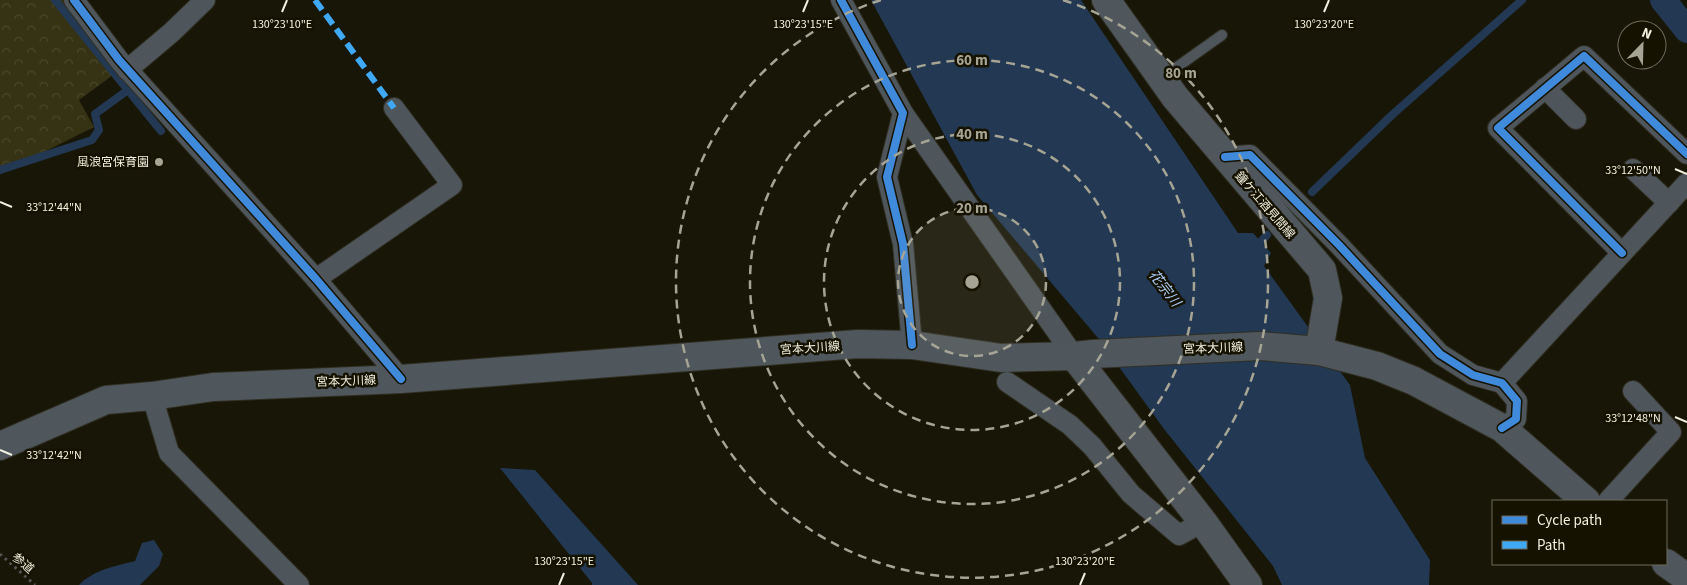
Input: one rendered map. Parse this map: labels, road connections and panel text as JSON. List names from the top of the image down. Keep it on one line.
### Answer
{"streets":{"main road":["鐘ケ江酒見間線","宮本大川線"],"path":["参道"]},"crossings":[["鐘ケ江酒見間線","宮本大川線"]],"water":["花宗川"],"places":["風浪宮保育園"],"legend":["Cycle path","Path"],"north":"top right","coordinates":["130°23'10\"E","130°23'15\"E","130°23'20\"E","33°12'50\"N","33°12'44\"N","33°12'48\"N","33°12'42\"N"],"rings":["60 m","80 m","40 m","20 m"]}
